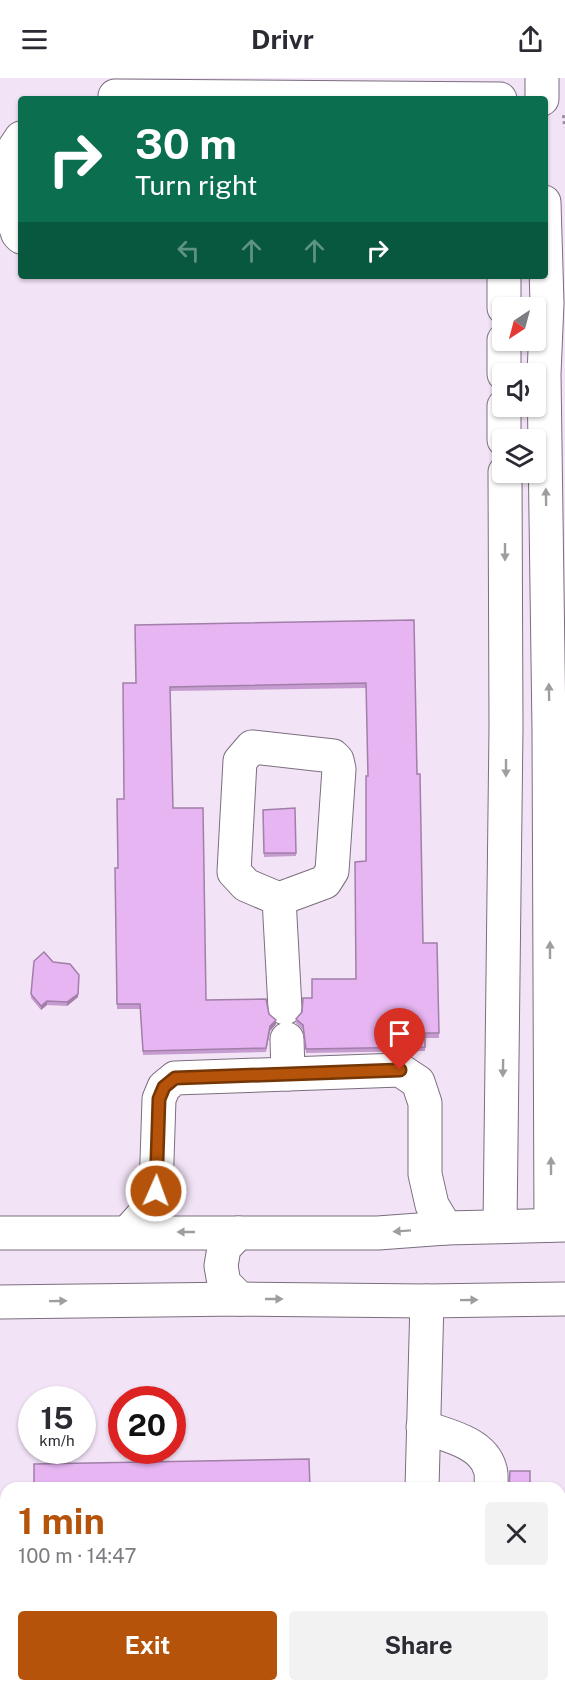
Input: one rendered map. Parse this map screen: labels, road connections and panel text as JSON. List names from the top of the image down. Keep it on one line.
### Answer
{"north":"bottom left","page":{"header":"Drivr","turn":["30 m","Turn right"],"speed":"15 km/h","limit":"20","heading":["1 min","100 m · 14:47"],"buttons":["Exit","Share"]}}
